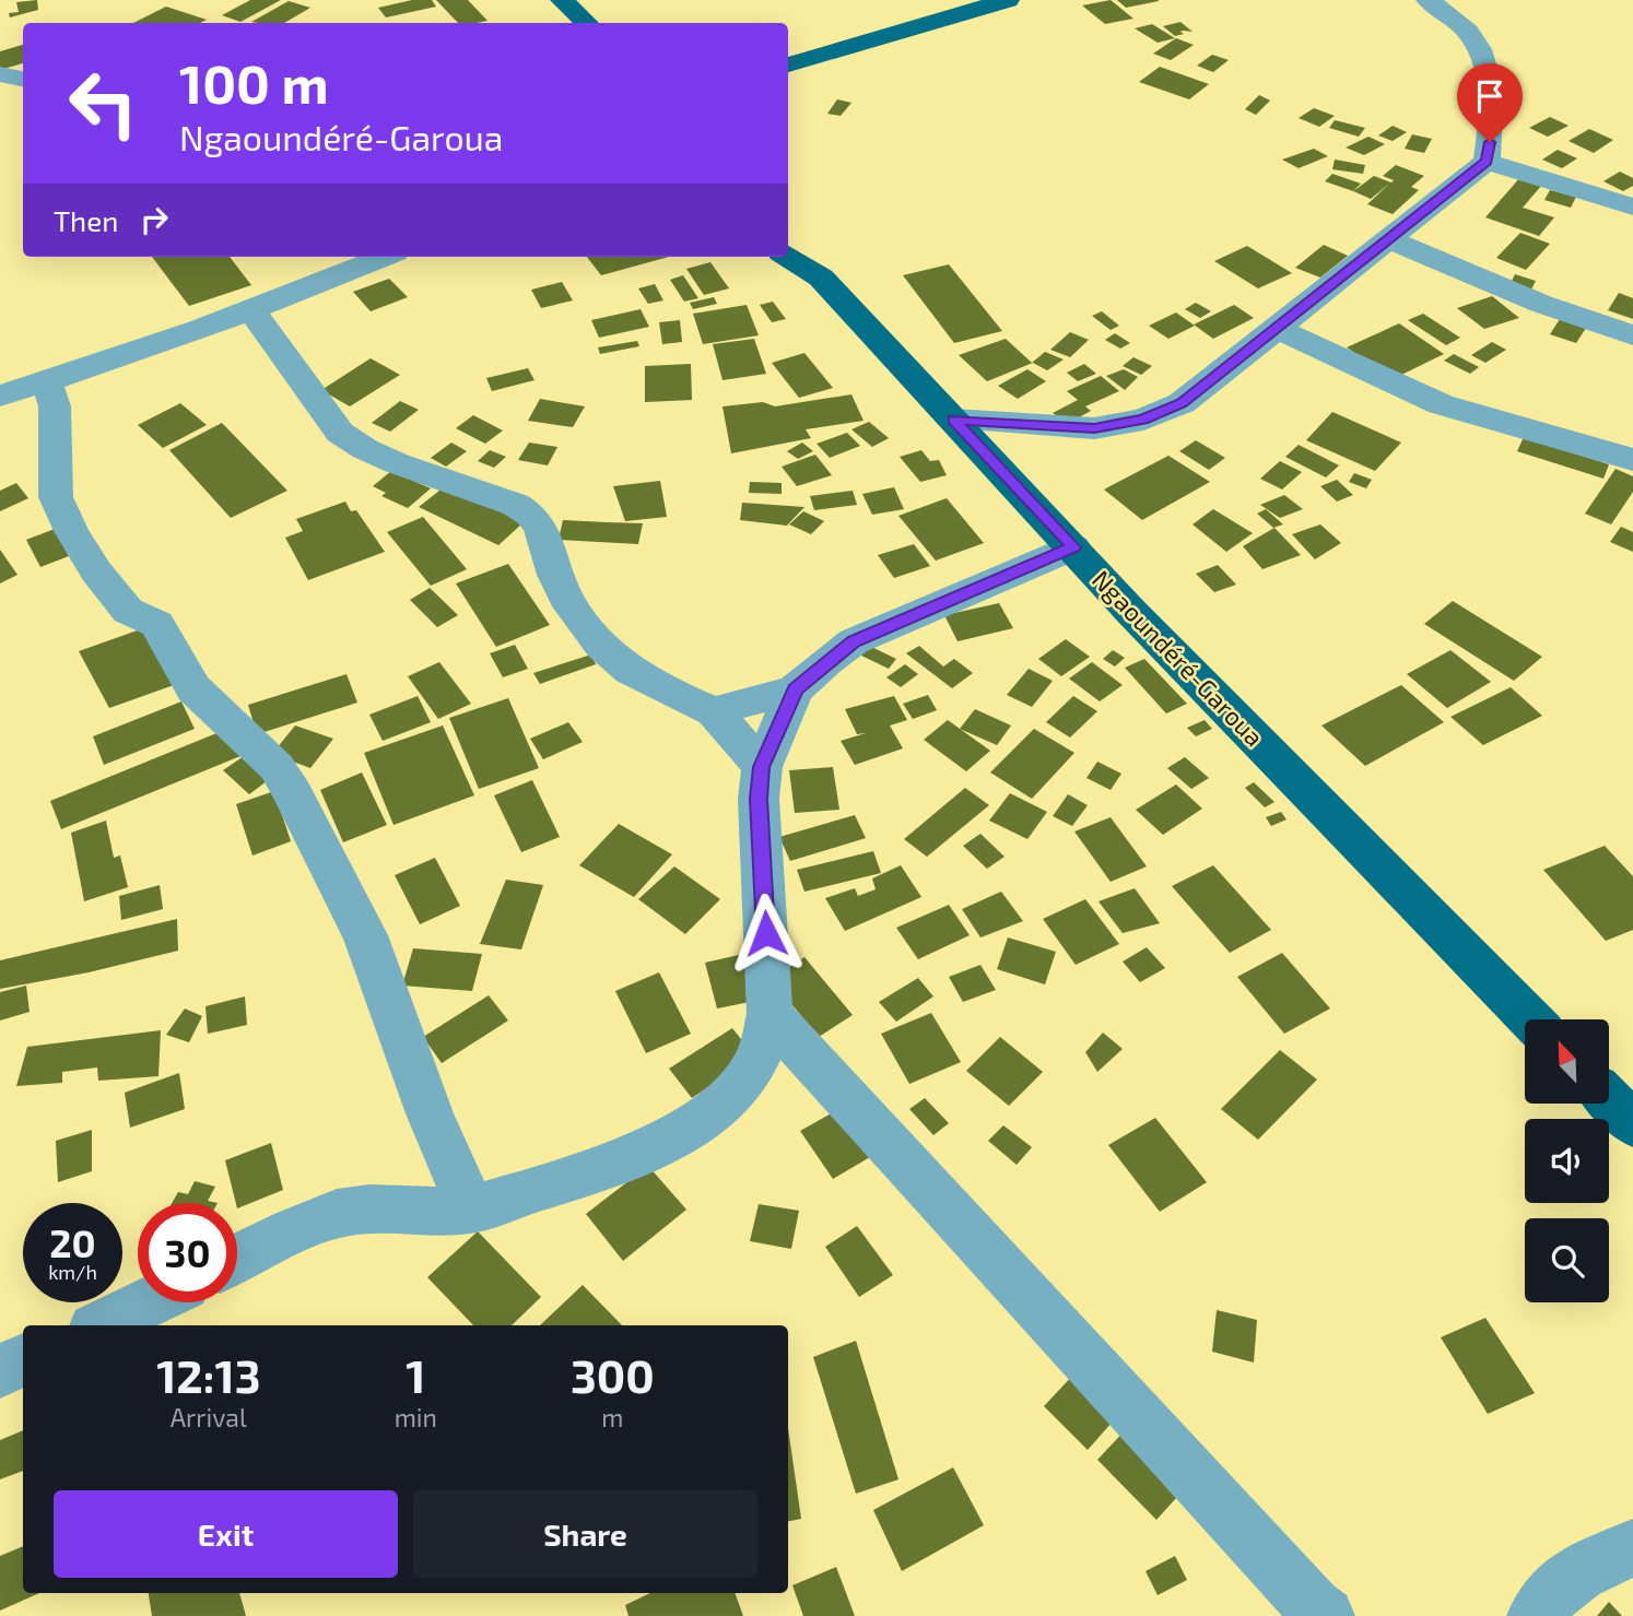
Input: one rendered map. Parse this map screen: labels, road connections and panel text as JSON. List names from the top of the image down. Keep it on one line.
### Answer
{"streets":{"highway":["Ngaoundéré-Garoua"]},"north":"top left","page":{"turn":["100 m","Ngaoundéré-Garoua"],"then":"Then","speed":"20 km/h","limit":"30","eta":["12:13","Arrival","1","min","300","m"],"buttons":["Exit","Share"]}}
